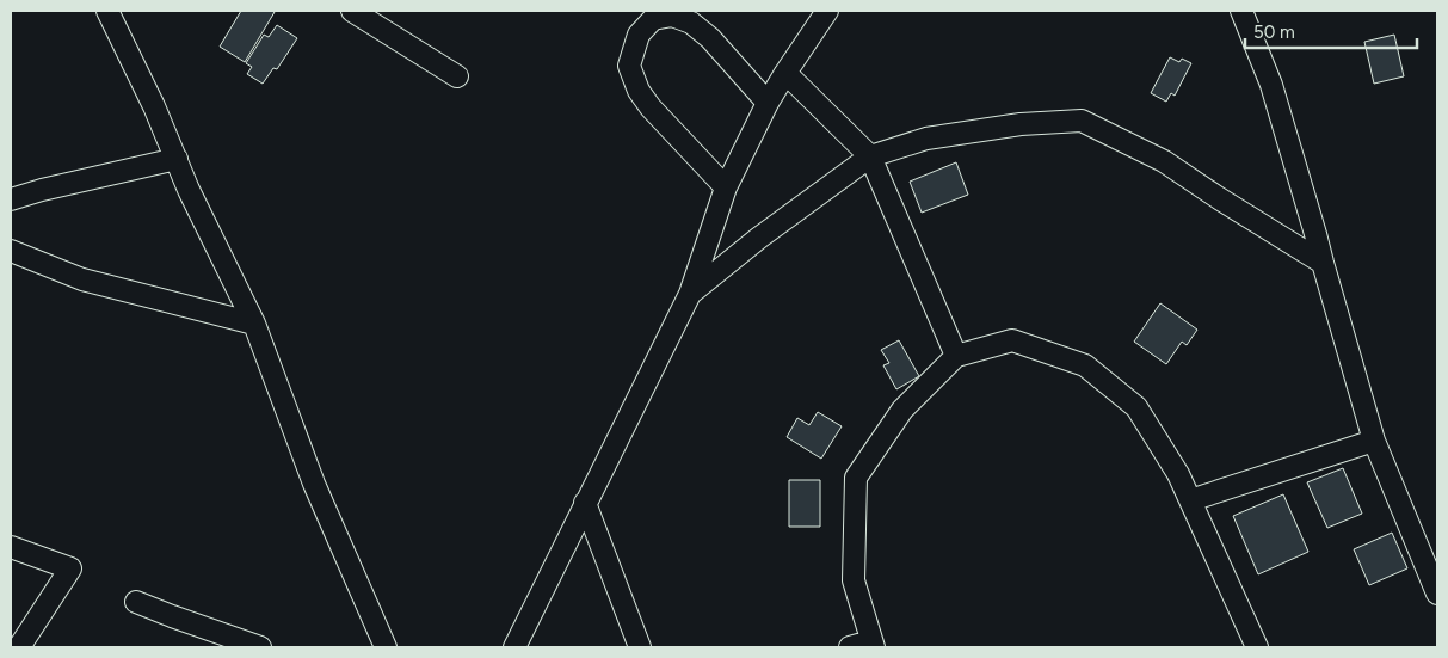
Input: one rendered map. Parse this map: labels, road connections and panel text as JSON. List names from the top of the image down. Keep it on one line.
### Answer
{"scale_bar":"50 m"}
